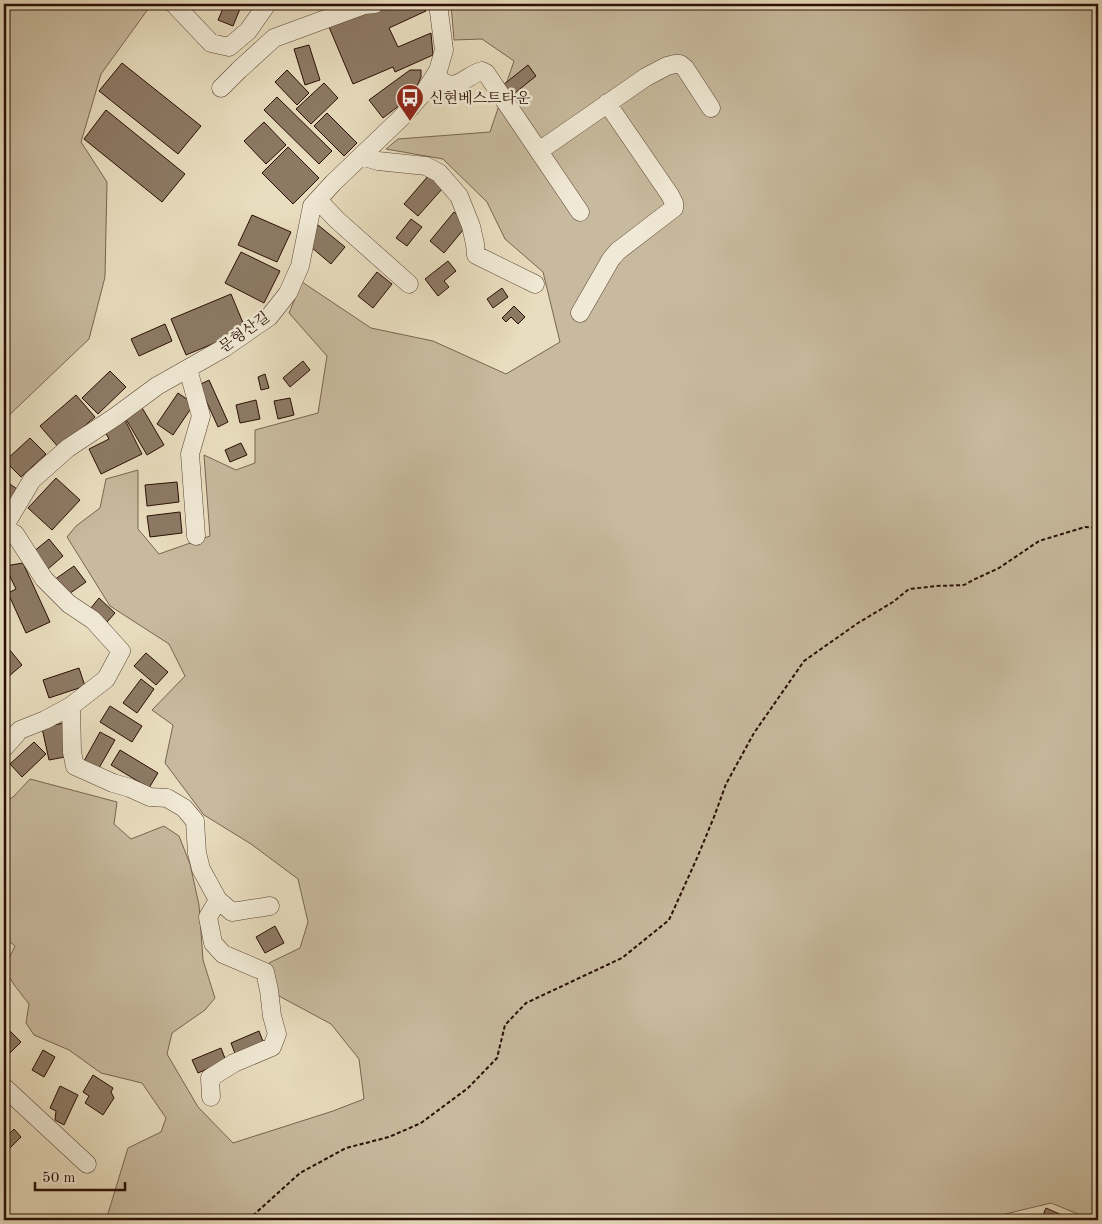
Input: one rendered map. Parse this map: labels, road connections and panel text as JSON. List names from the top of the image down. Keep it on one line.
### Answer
{"streets":{"street":["문형산길"]},"places":{"bus stop":["신현베스트타운"]},"scale_bar":"50 m"}
